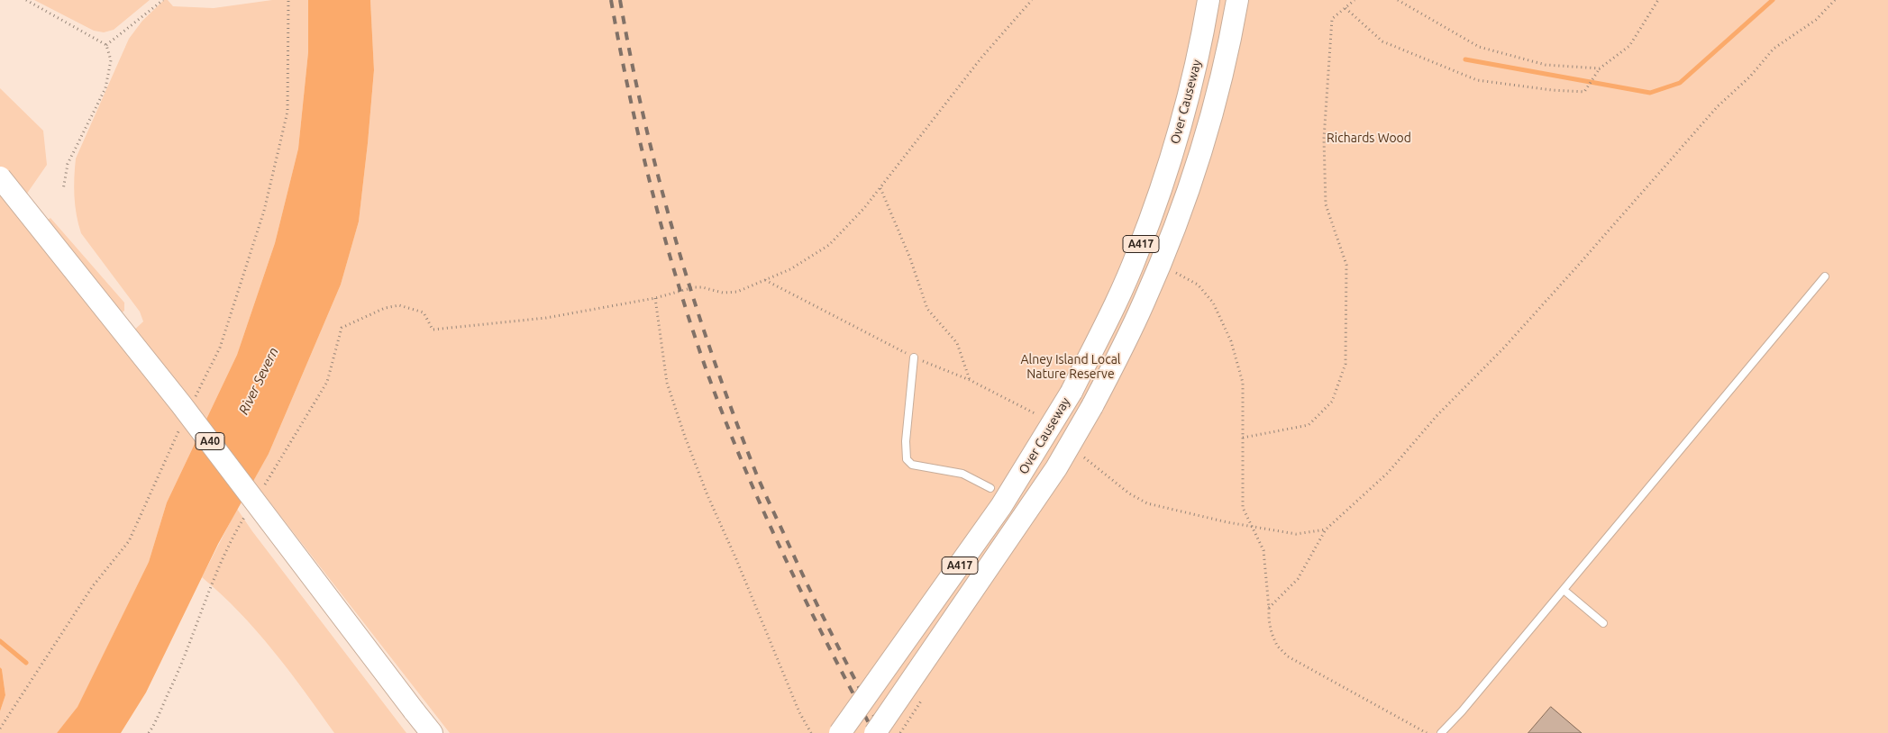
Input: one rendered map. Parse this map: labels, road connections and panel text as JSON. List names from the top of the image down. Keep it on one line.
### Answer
{"streets":{"main road":["Over Causeway","A417","A40"]},"water":["River Severn"],"parks":["Richards Wood","Alney Island Local Nature Reserve"]}
